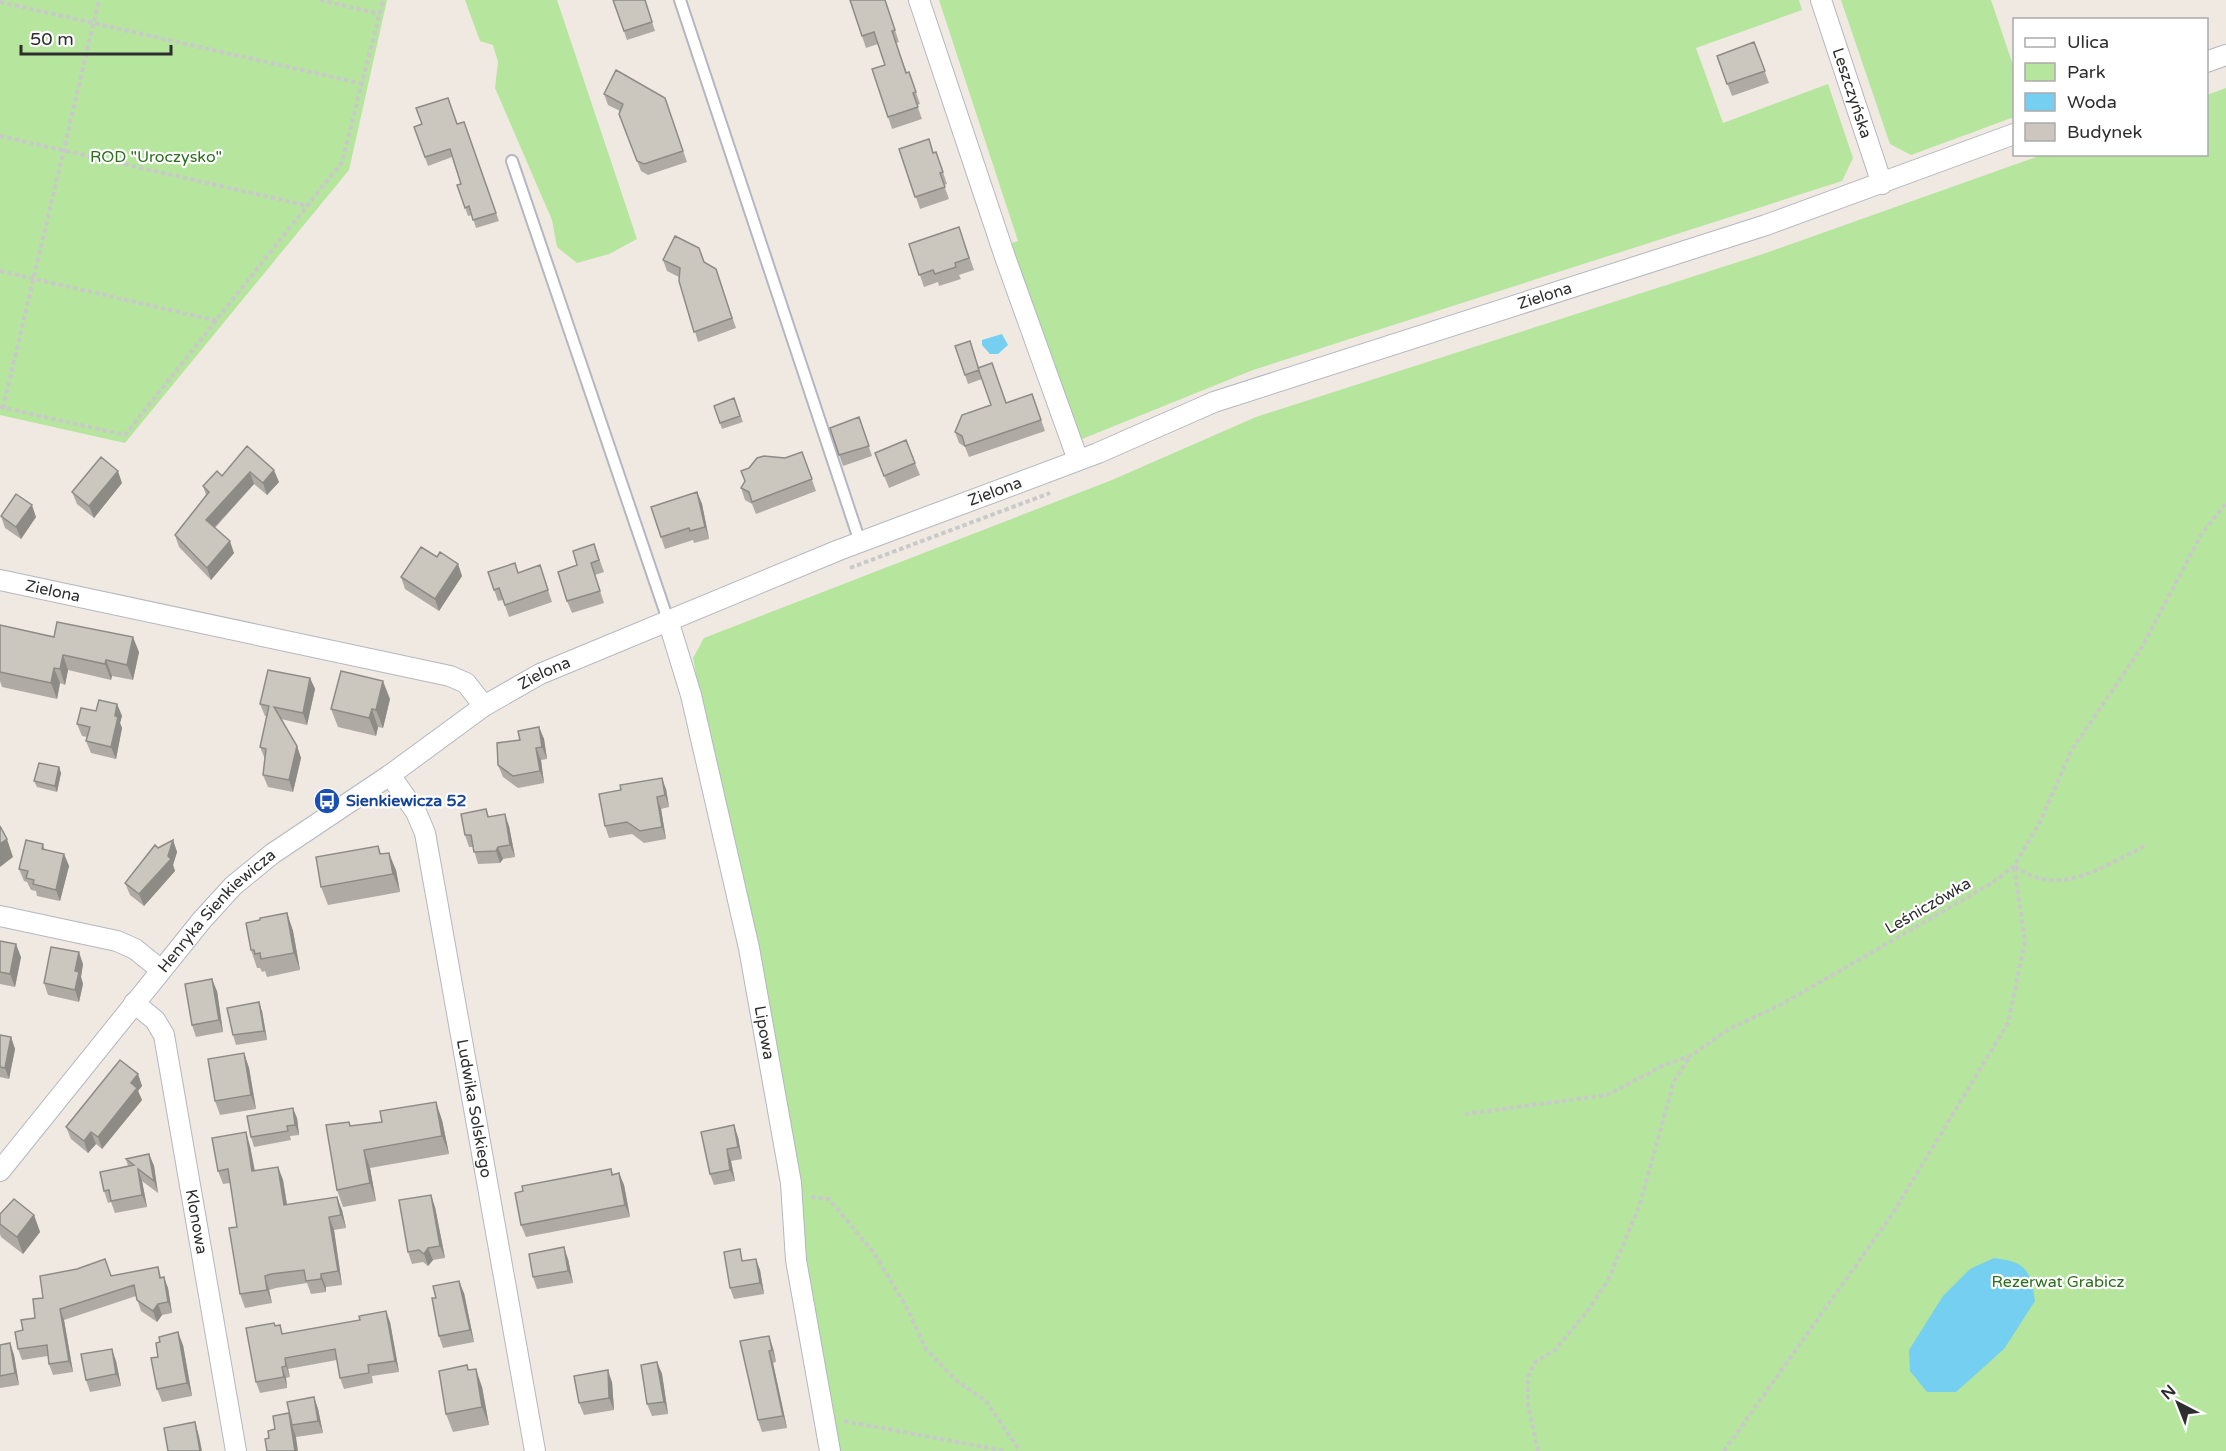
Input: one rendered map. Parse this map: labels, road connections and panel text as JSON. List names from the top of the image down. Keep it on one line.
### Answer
{"streets":{"street":["Leszczyńska","Zielona","Henryka Sienkiewicza","Lipowa","Ludwika Solskiego","Klonowa"],"path":["Leśniczówka"]},"crossings":[["Leszczyńska","Zielona"],["Zielona","Henryka Sienkiewicza"],["Zielona","Lipowa"],["Henryka Sienkiewicza","Ludwika Solskiego"],["Henryka Sienkiewicza","Klonowa"]],"parks":["ROD \"Uroczysko\"","Rezerwat Grabicz"],"places":{"bus stop":["Sienkiewicza 52"]},"legend":["Ulica","Park","Woda","Budynek"],"scale_bar":"50 m","north":"top left"}
